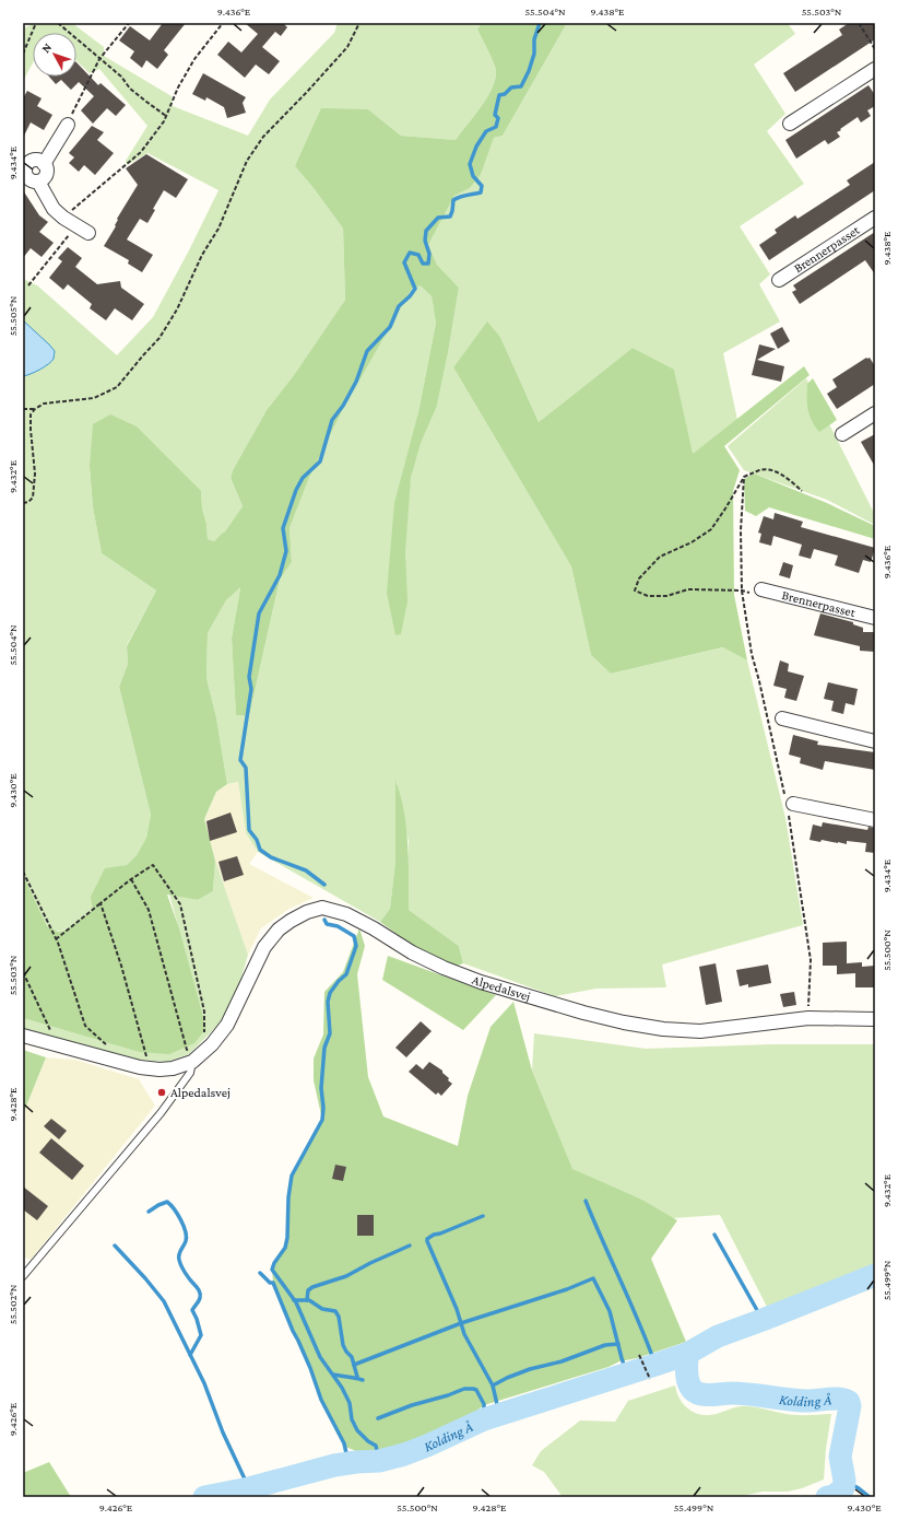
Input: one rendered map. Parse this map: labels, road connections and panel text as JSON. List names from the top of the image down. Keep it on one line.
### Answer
{"streets":{"street":["Brennerpasset","Alpedalsvej"]},"water":["Kolding Å"],"places":["Alpedalsvej"],"north":"top left","coordinates":["9.436°E","55.504°N","9.438°E","55.503°N","9.434°E","55.505°N","9.432°E","9.430°E","55.500°N","9.428°E","55.499°N","55.502°N","9.426°E"]}
